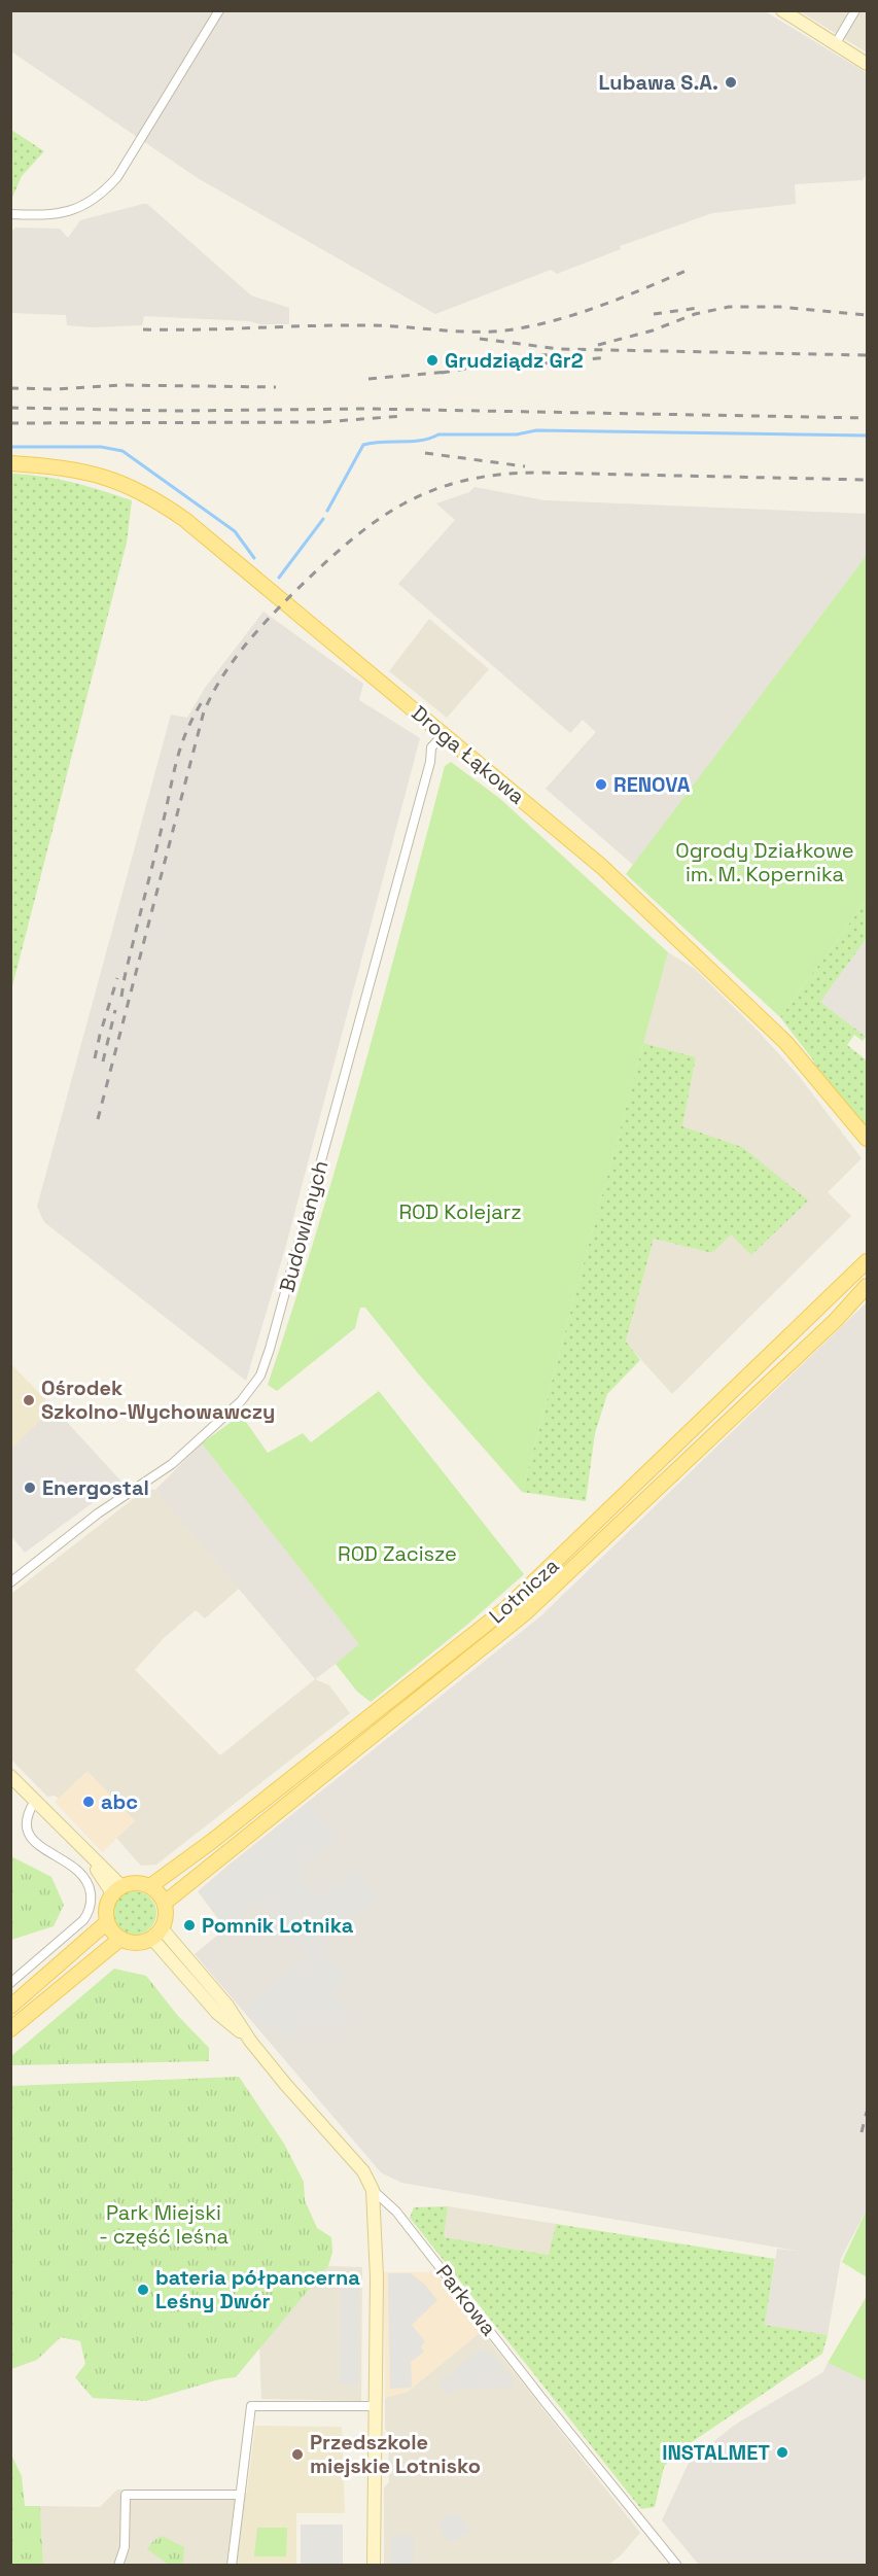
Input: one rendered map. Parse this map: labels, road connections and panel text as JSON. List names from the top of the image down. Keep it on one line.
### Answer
{"streets":{"main road":["Droga Łąkowa","Lotnicza"],"street":["Budowlanych","Parkowa"]},"crossings":[["Droga Łąkowa","Budowlanych"],["Lotnicza","Parkowa"]],"parks":["Ogrody Działkowe im. M. Kopernika","ROD Kolejarz","ROD Zacisze","Park Miejski - część leśna"],"places":["Lubawa S.A.","Grudziądz Gr2","RENOVA","Ośrodek Szkolno-Wychowawczy","Energostal","abc","Pomnik Lotnika","bateria półpancerna Leśny Dwór","INSTALMET","Przedszkole miejskie Lotnisko"]}
